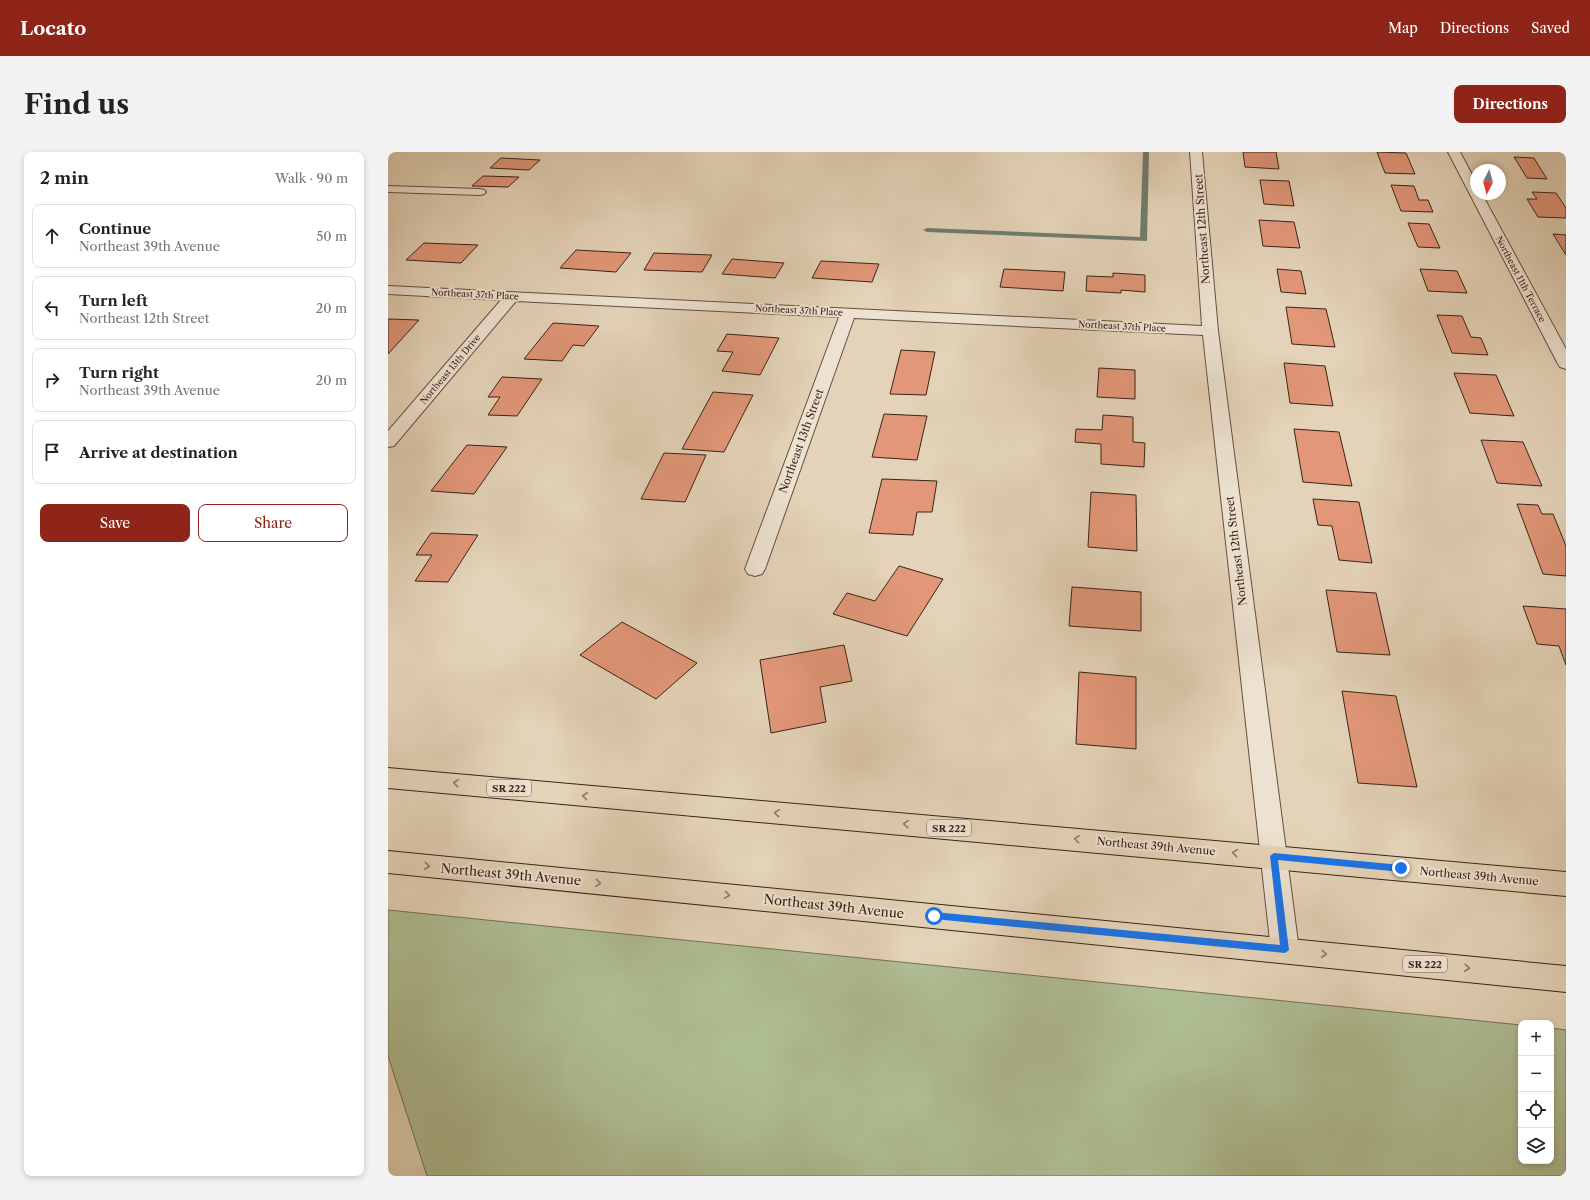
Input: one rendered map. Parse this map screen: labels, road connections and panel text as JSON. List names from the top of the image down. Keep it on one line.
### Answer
{"streets":{"main road":["SR 222","Northeast 39th Avenue"],"street":["Northeast 12th Street","Northeast 11th Terrace","Northeast 37th Place","Northeast 13th Drive","Northeast 13th Street"]},"crossings":[["Northeast 12th Street","Northeast 37th Place"],["Northeast 12th Street","Northeast 39th Avenue"],["Northeast 37th Place","Northeast 13th Drive"],["Northeast 37th Place","Northeast 13th Street"]],"north":"bottom","page":{"header":"Locato","nav":["Map","Directions","Saved"],"buttons":["Directions",["Save","Share"]],"title":"Find us","heading":["2 min","Walk · 90 m"],"list":[["Continue","Northeast 39th Avenue","50 m"],["Turn left","Northeast 12th Street","20 m"],["Turn right","Northeast 39th Avenue","20 m"],"Arrive at destination"],"map_buttons":["+","−"]}}
